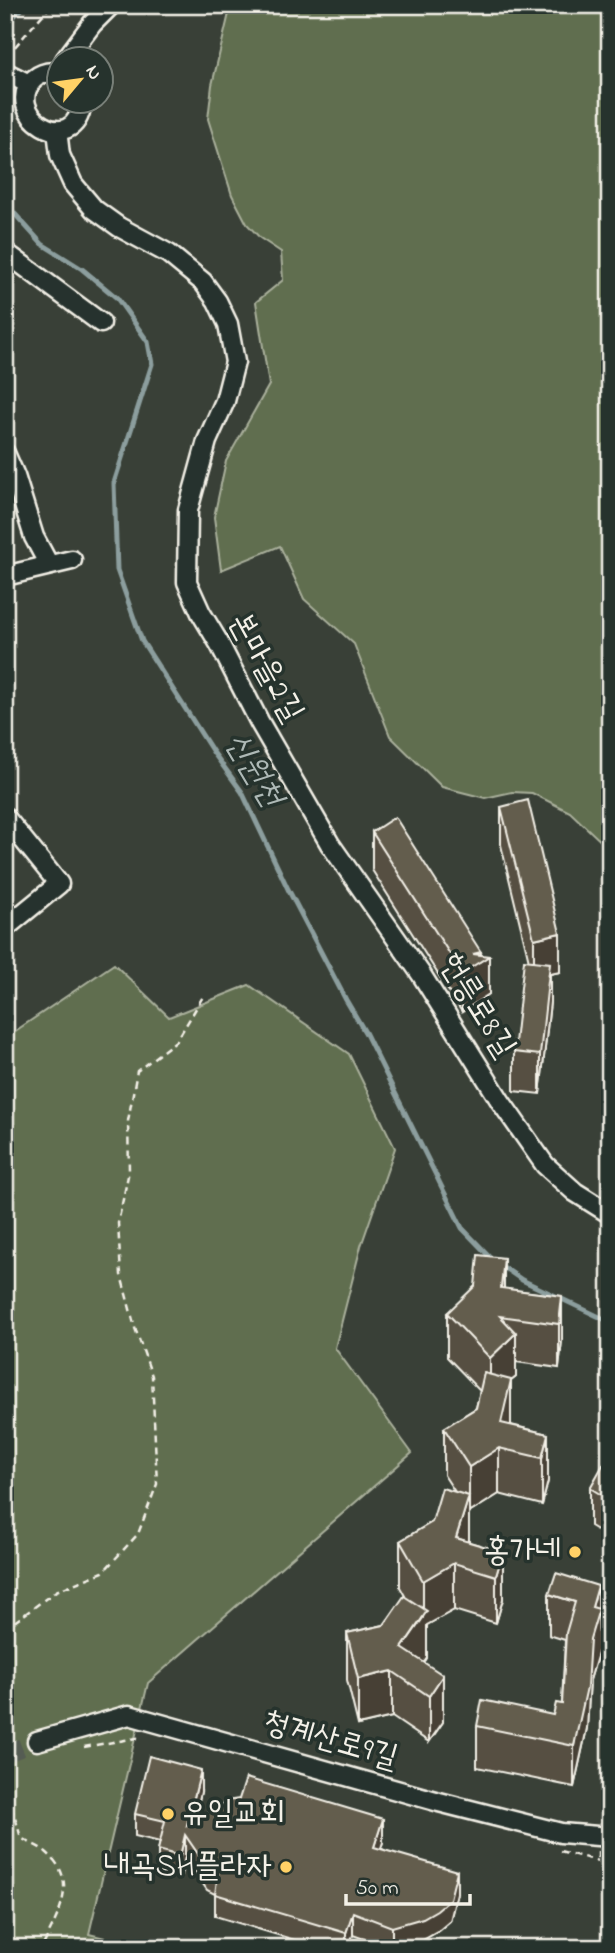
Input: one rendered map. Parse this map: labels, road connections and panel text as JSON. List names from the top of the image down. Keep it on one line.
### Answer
{"streets":{"street":["본마을2길","헌릉로8길","청계산로9길"]},"crossings":[["본마을2길","헌릉로8길"]],"water":["신원천"],"places":["홍가네","유일교회","내곡SH플라자"],"scale_bar":"50 m","north":"top right"}
